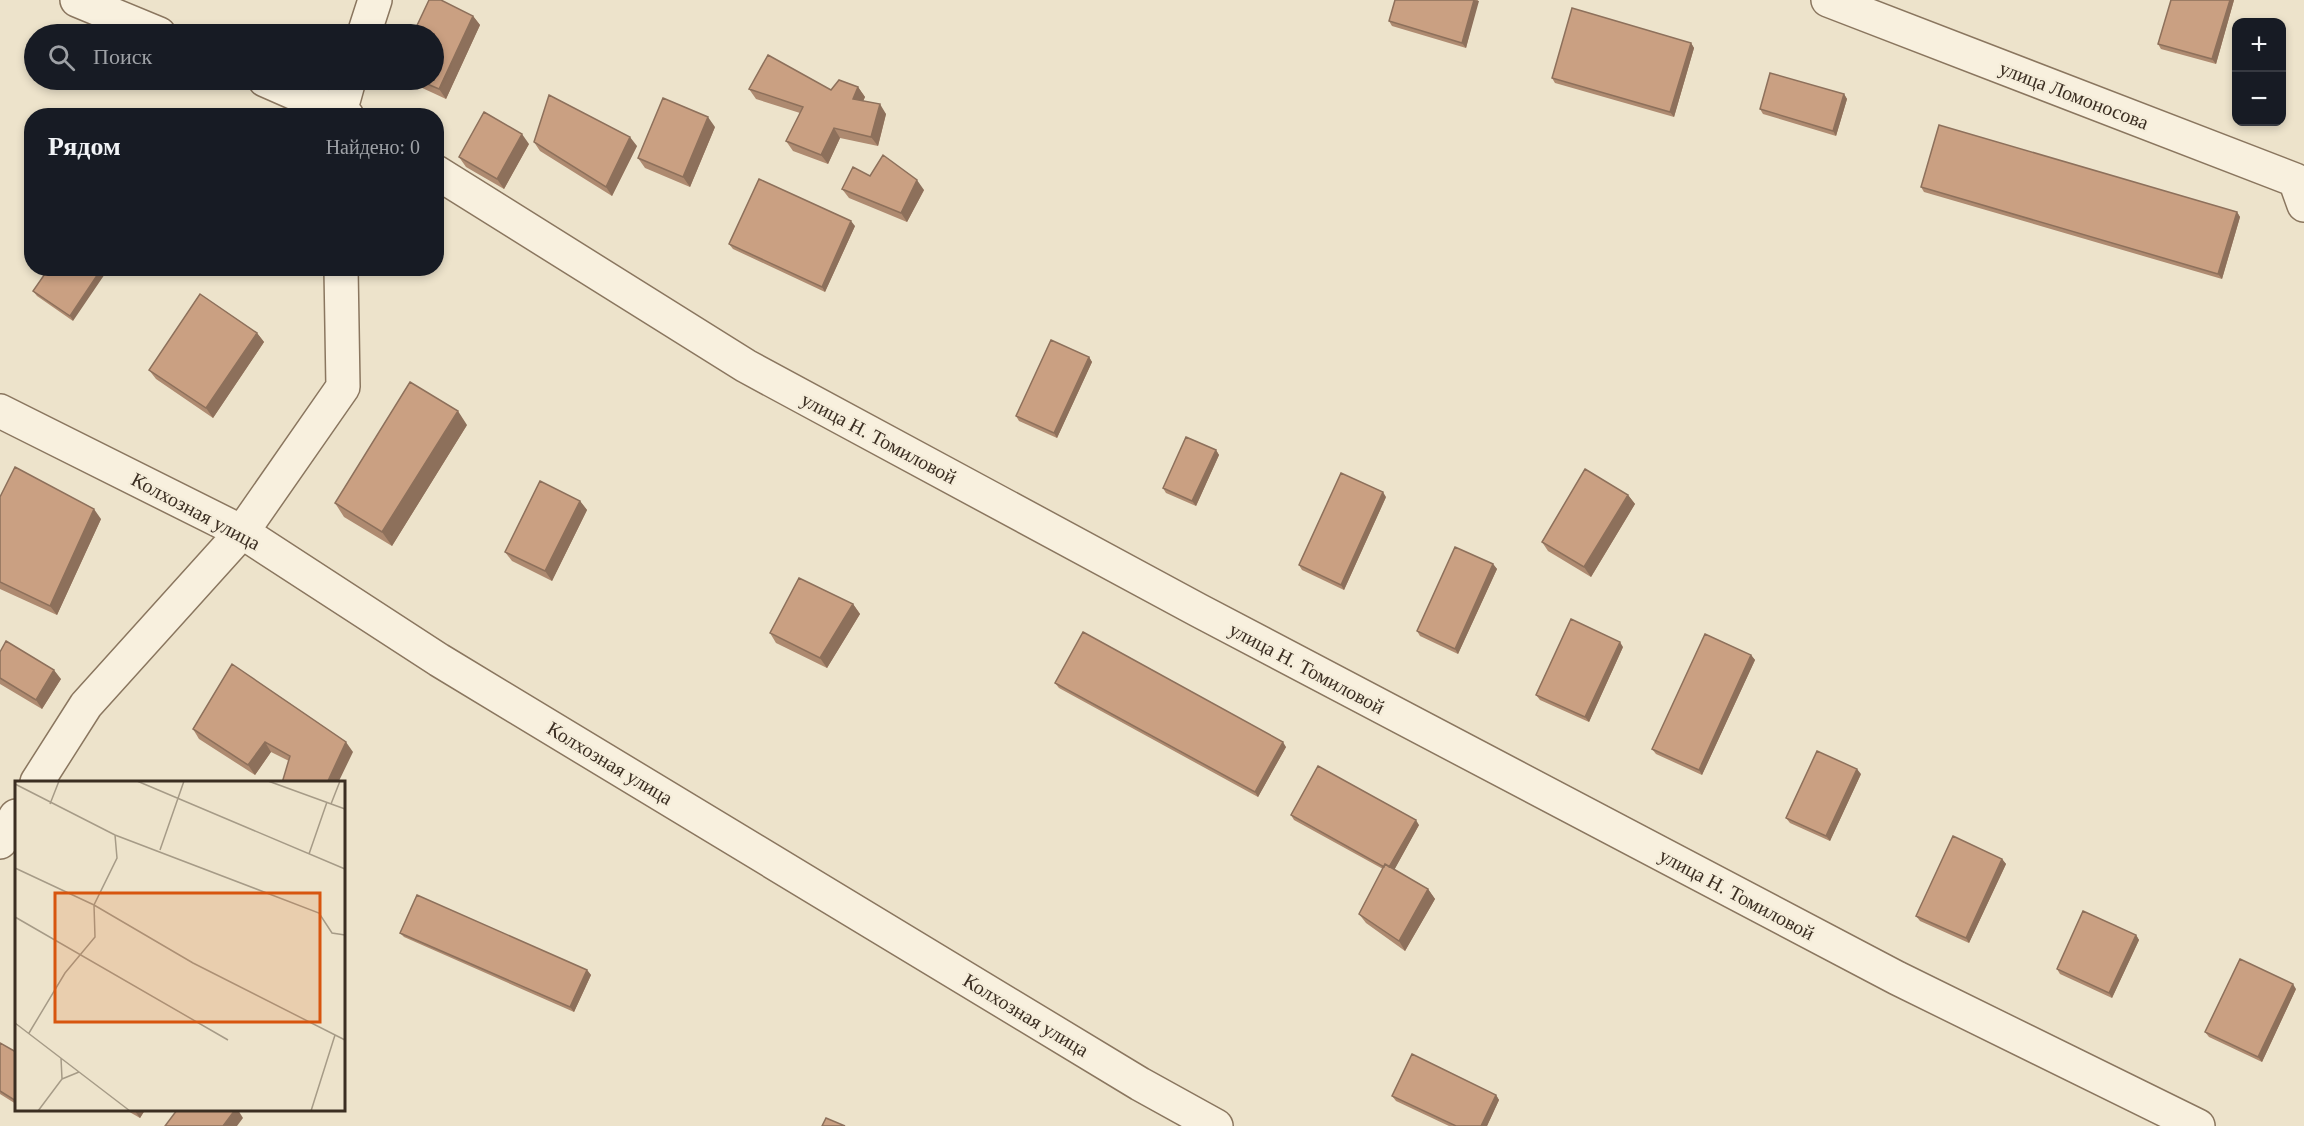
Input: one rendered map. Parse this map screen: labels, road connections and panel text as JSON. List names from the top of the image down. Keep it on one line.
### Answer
{"streets":{"street":["улица Ломоносова","улица Н. Томиловой","Колхозная улица"]},"page":{"map_buttons":["+","−"],"search":"Поиск","heading":["Рядом","Найдено: 0"]}}
